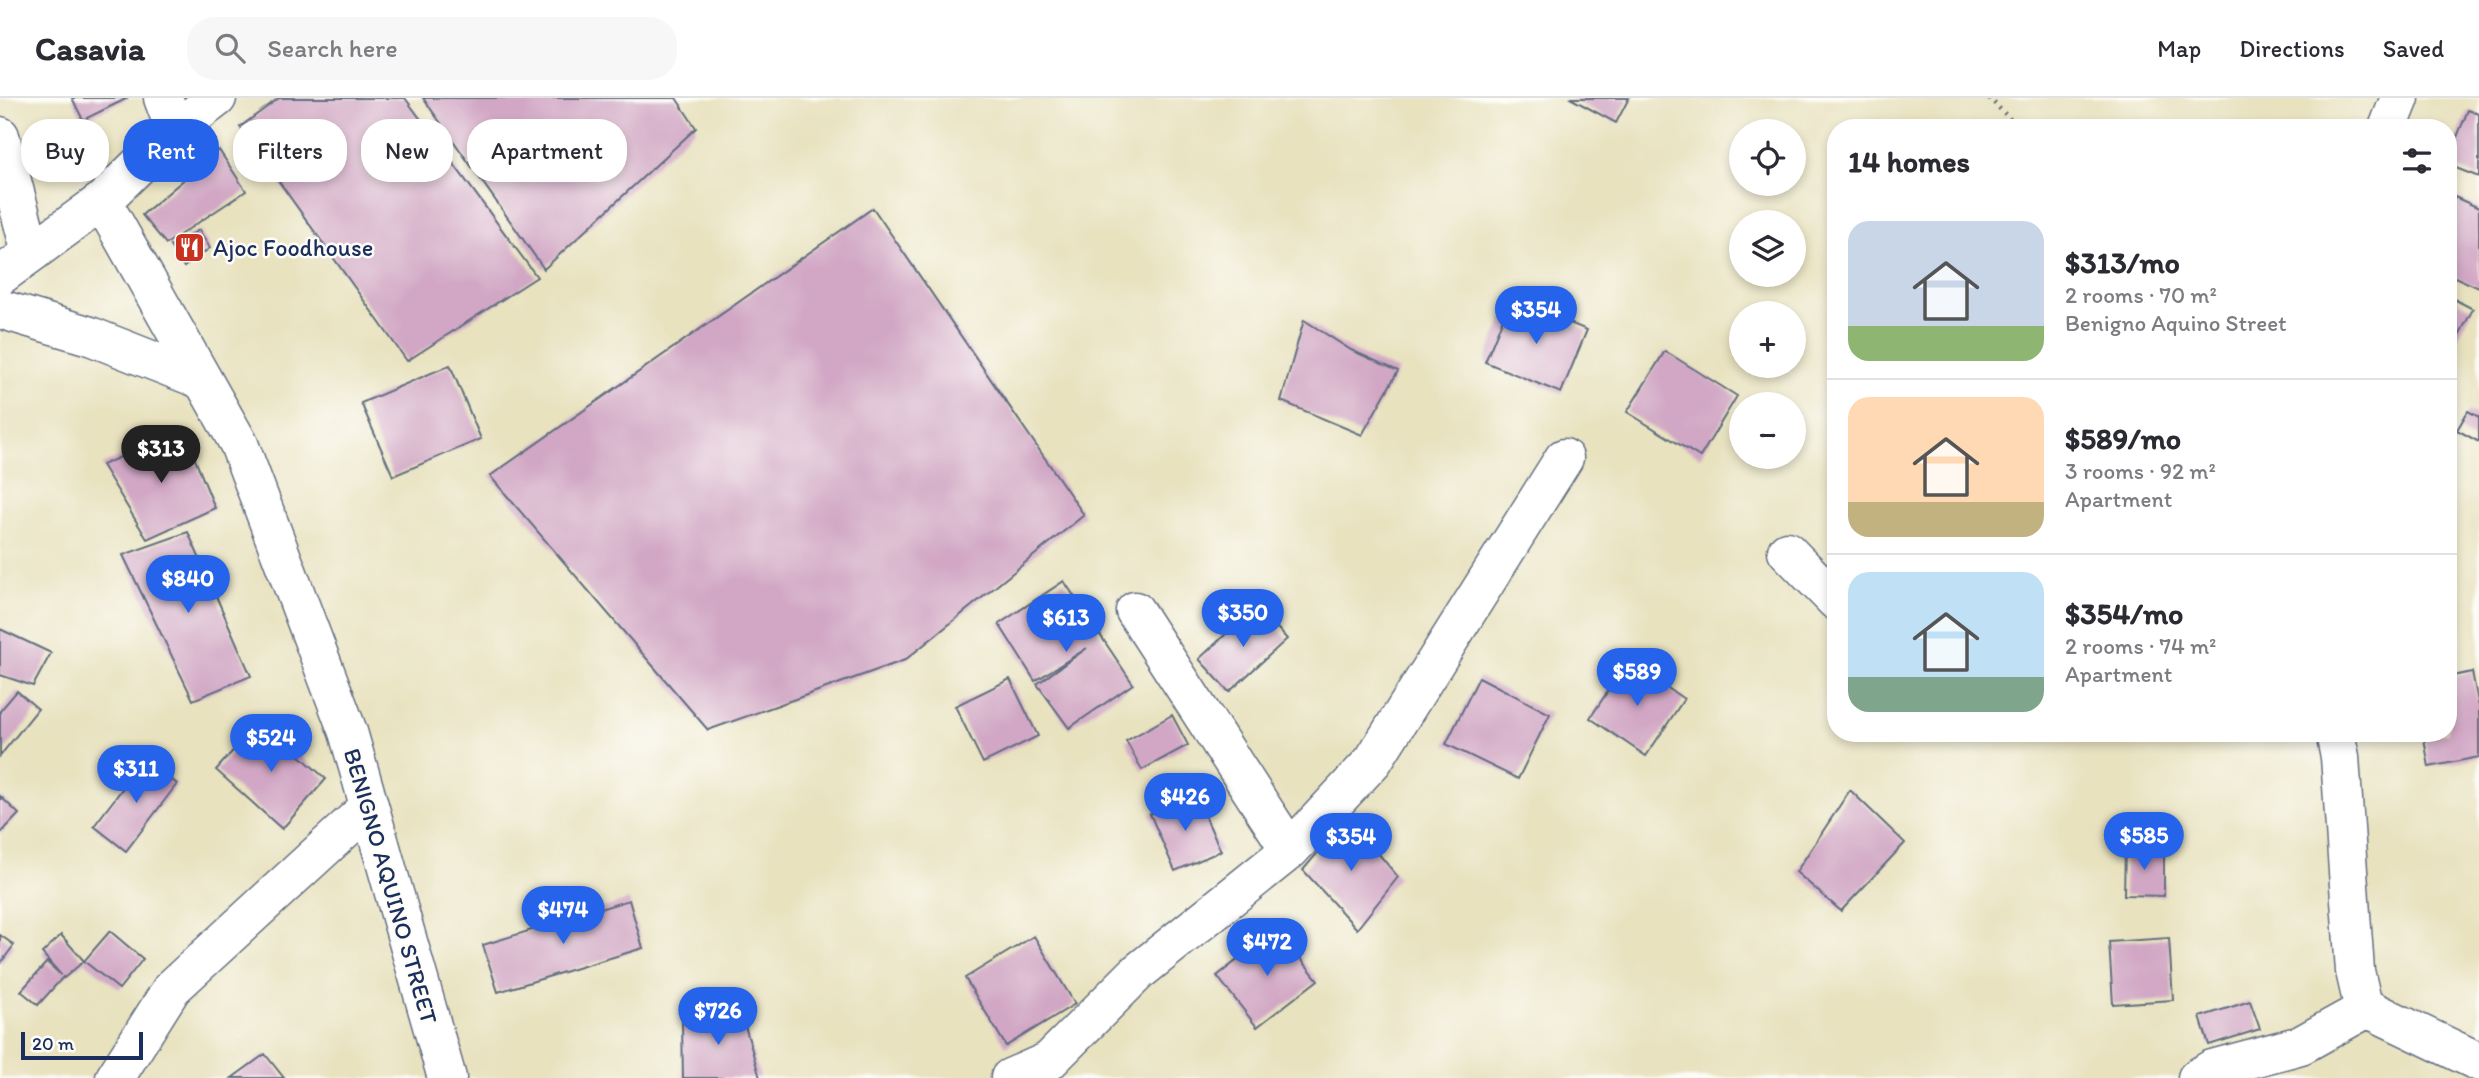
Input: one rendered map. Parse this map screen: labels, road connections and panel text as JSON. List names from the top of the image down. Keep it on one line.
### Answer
{"streets":{"street":["BENIGNO AQUINO STREET"]},"places":{"restaurant":["Ajoc Foodhouse"]},"scale_bar":"20 m","page":{"header":"Casavia","search":"Search here","nav":["Map","Directions","Saved"],"map_buttons":["+","−"],"chip":["Buy","Rent","Filters","New","Apartment"],"heading":"14 homes","list":[{"name":"$313/mo","note":"2 rooms · 70 m² · Benigno Aquino Street"},{"name":"$589/mo","note":"3 rooms · 92 m² · Apartment"},{"name":"$354/mo","note":"2 rooms · 74 m² · Apartment"}],"price":["$354","$313","$840","$350","$613","$589","$524","$311","$426","$585","$354","$474","$472","$726"],"scale":"20 m"}}
